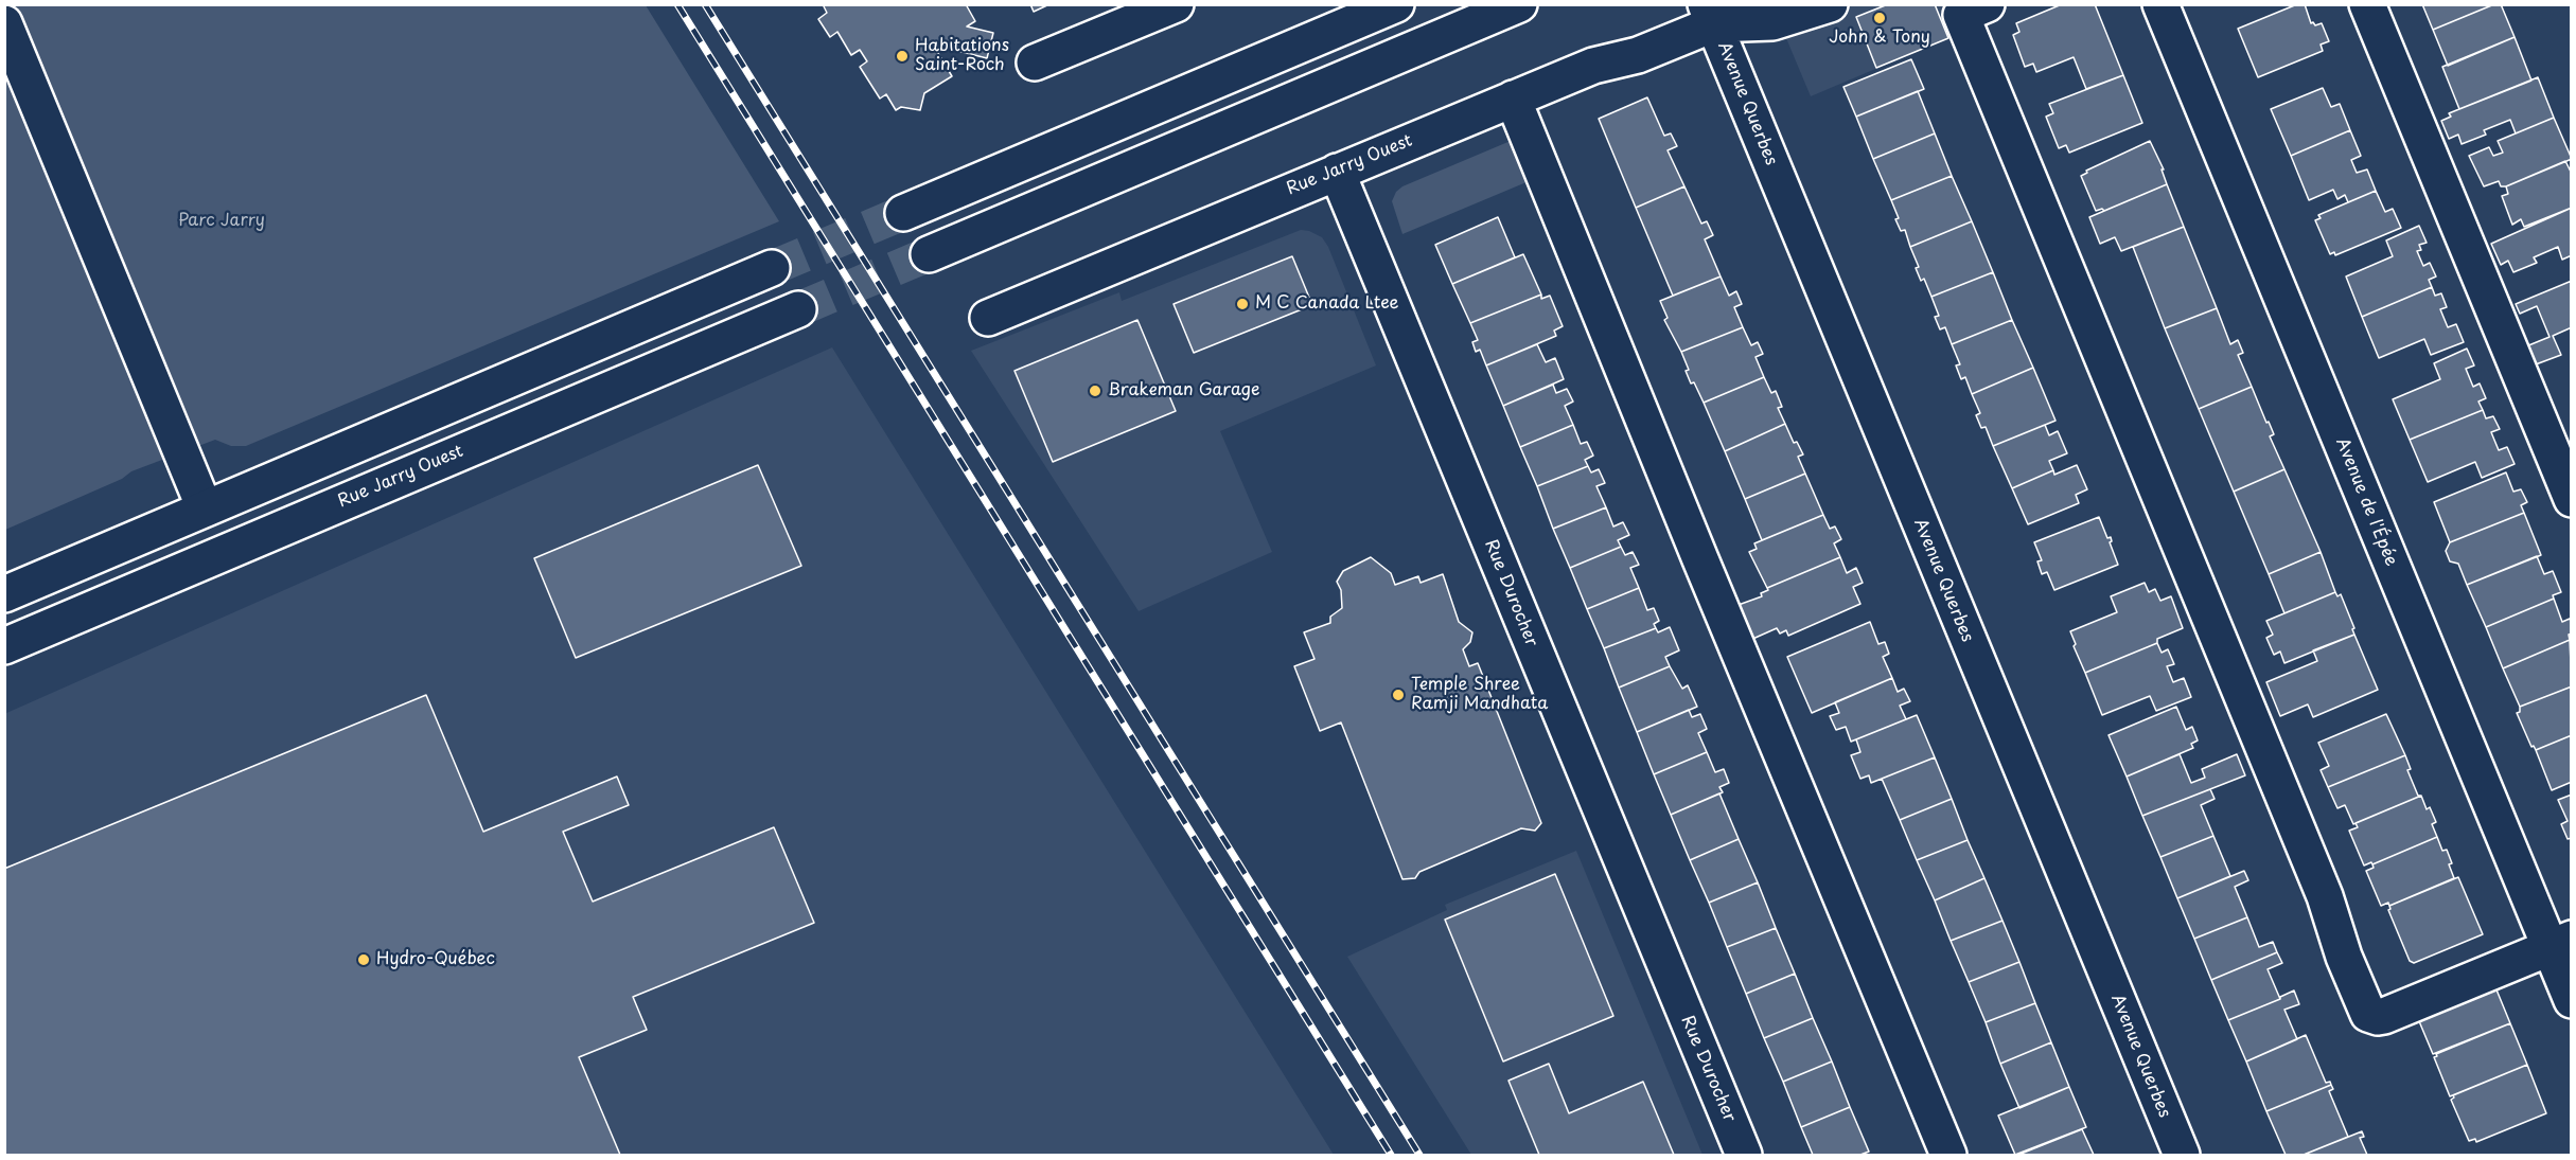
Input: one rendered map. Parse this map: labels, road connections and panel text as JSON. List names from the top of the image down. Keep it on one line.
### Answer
{"streets":{"street":["Avenue Querbes","Rue Jarry Ouest","Avenue de l'Épée","Rue Durocher"]},"crossings":[["Avenue Querbes","Rue Jarry Ouest"],["Rue Jarry Ouest","Rue Durocher"]],"parks":["Parc Jarry"],"places":["John & Tony","Habitations Saint-Roch","M C Canada Ltee","Brakeman Garage","Temple Shree Ramji Mandhata","Hydro-Québec"]}
